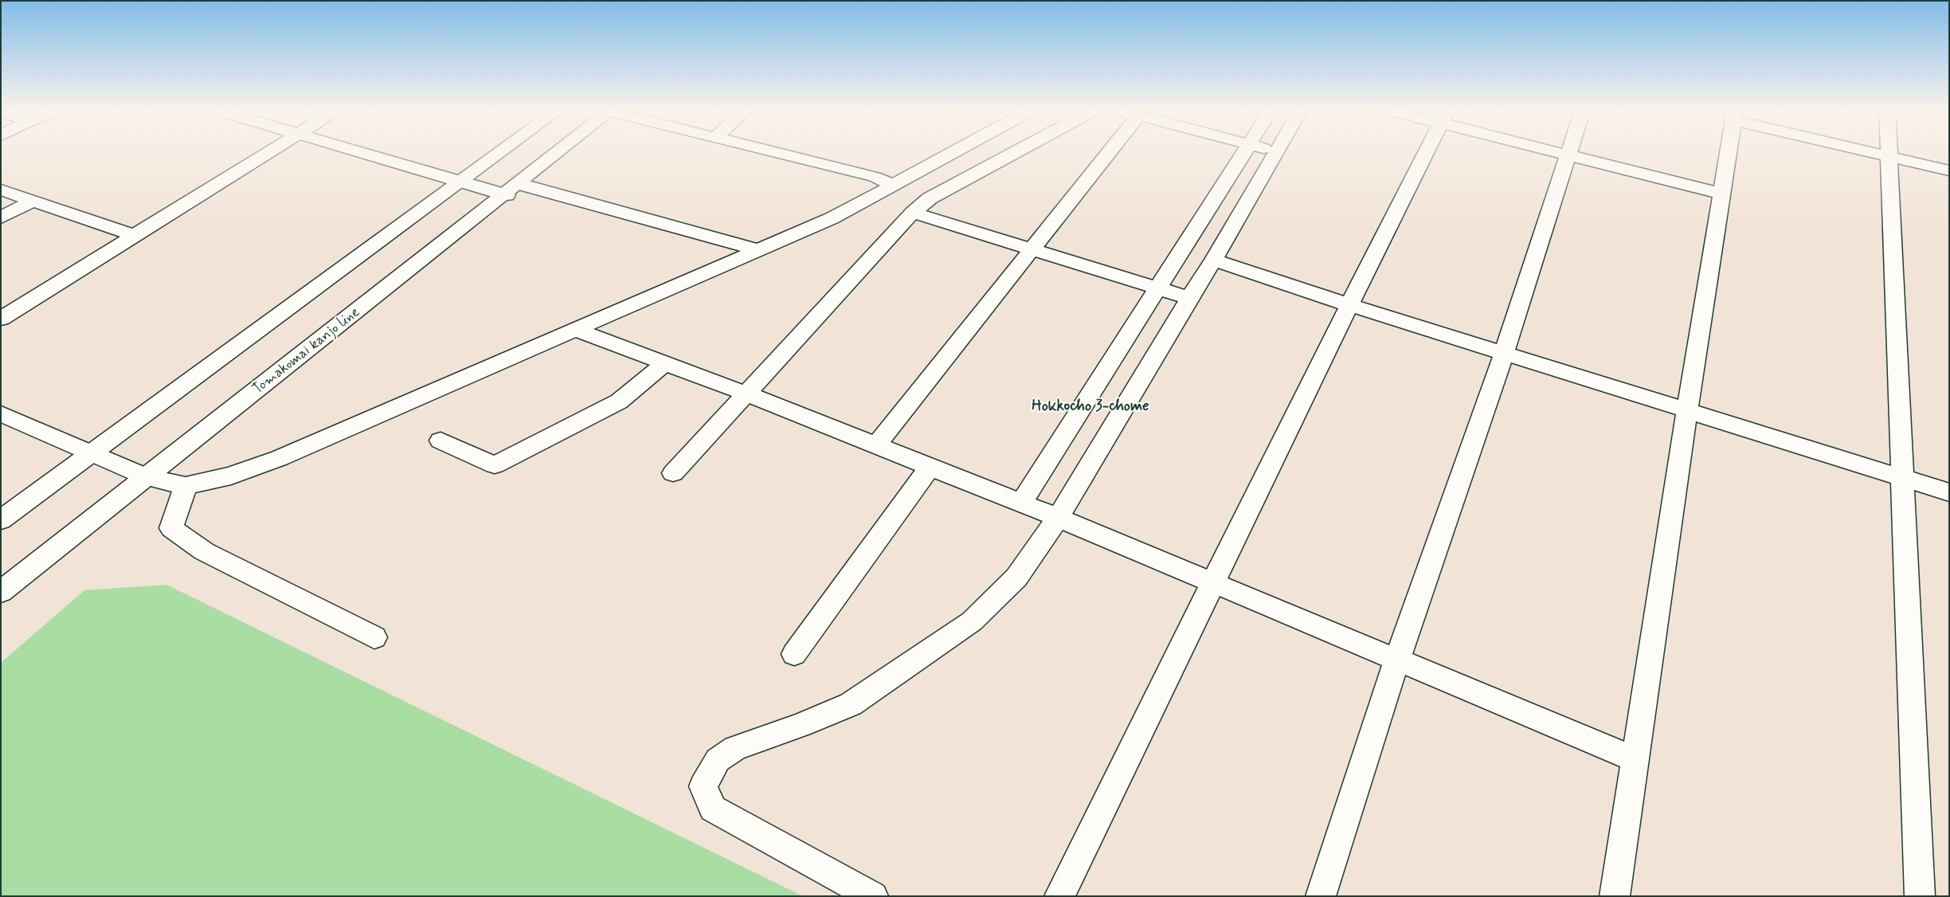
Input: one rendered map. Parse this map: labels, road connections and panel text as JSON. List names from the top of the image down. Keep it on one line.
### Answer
{"streets":{"street":["Tomakomai kanjo line"]},"districts":["Hokkocho 3-chome"]}
